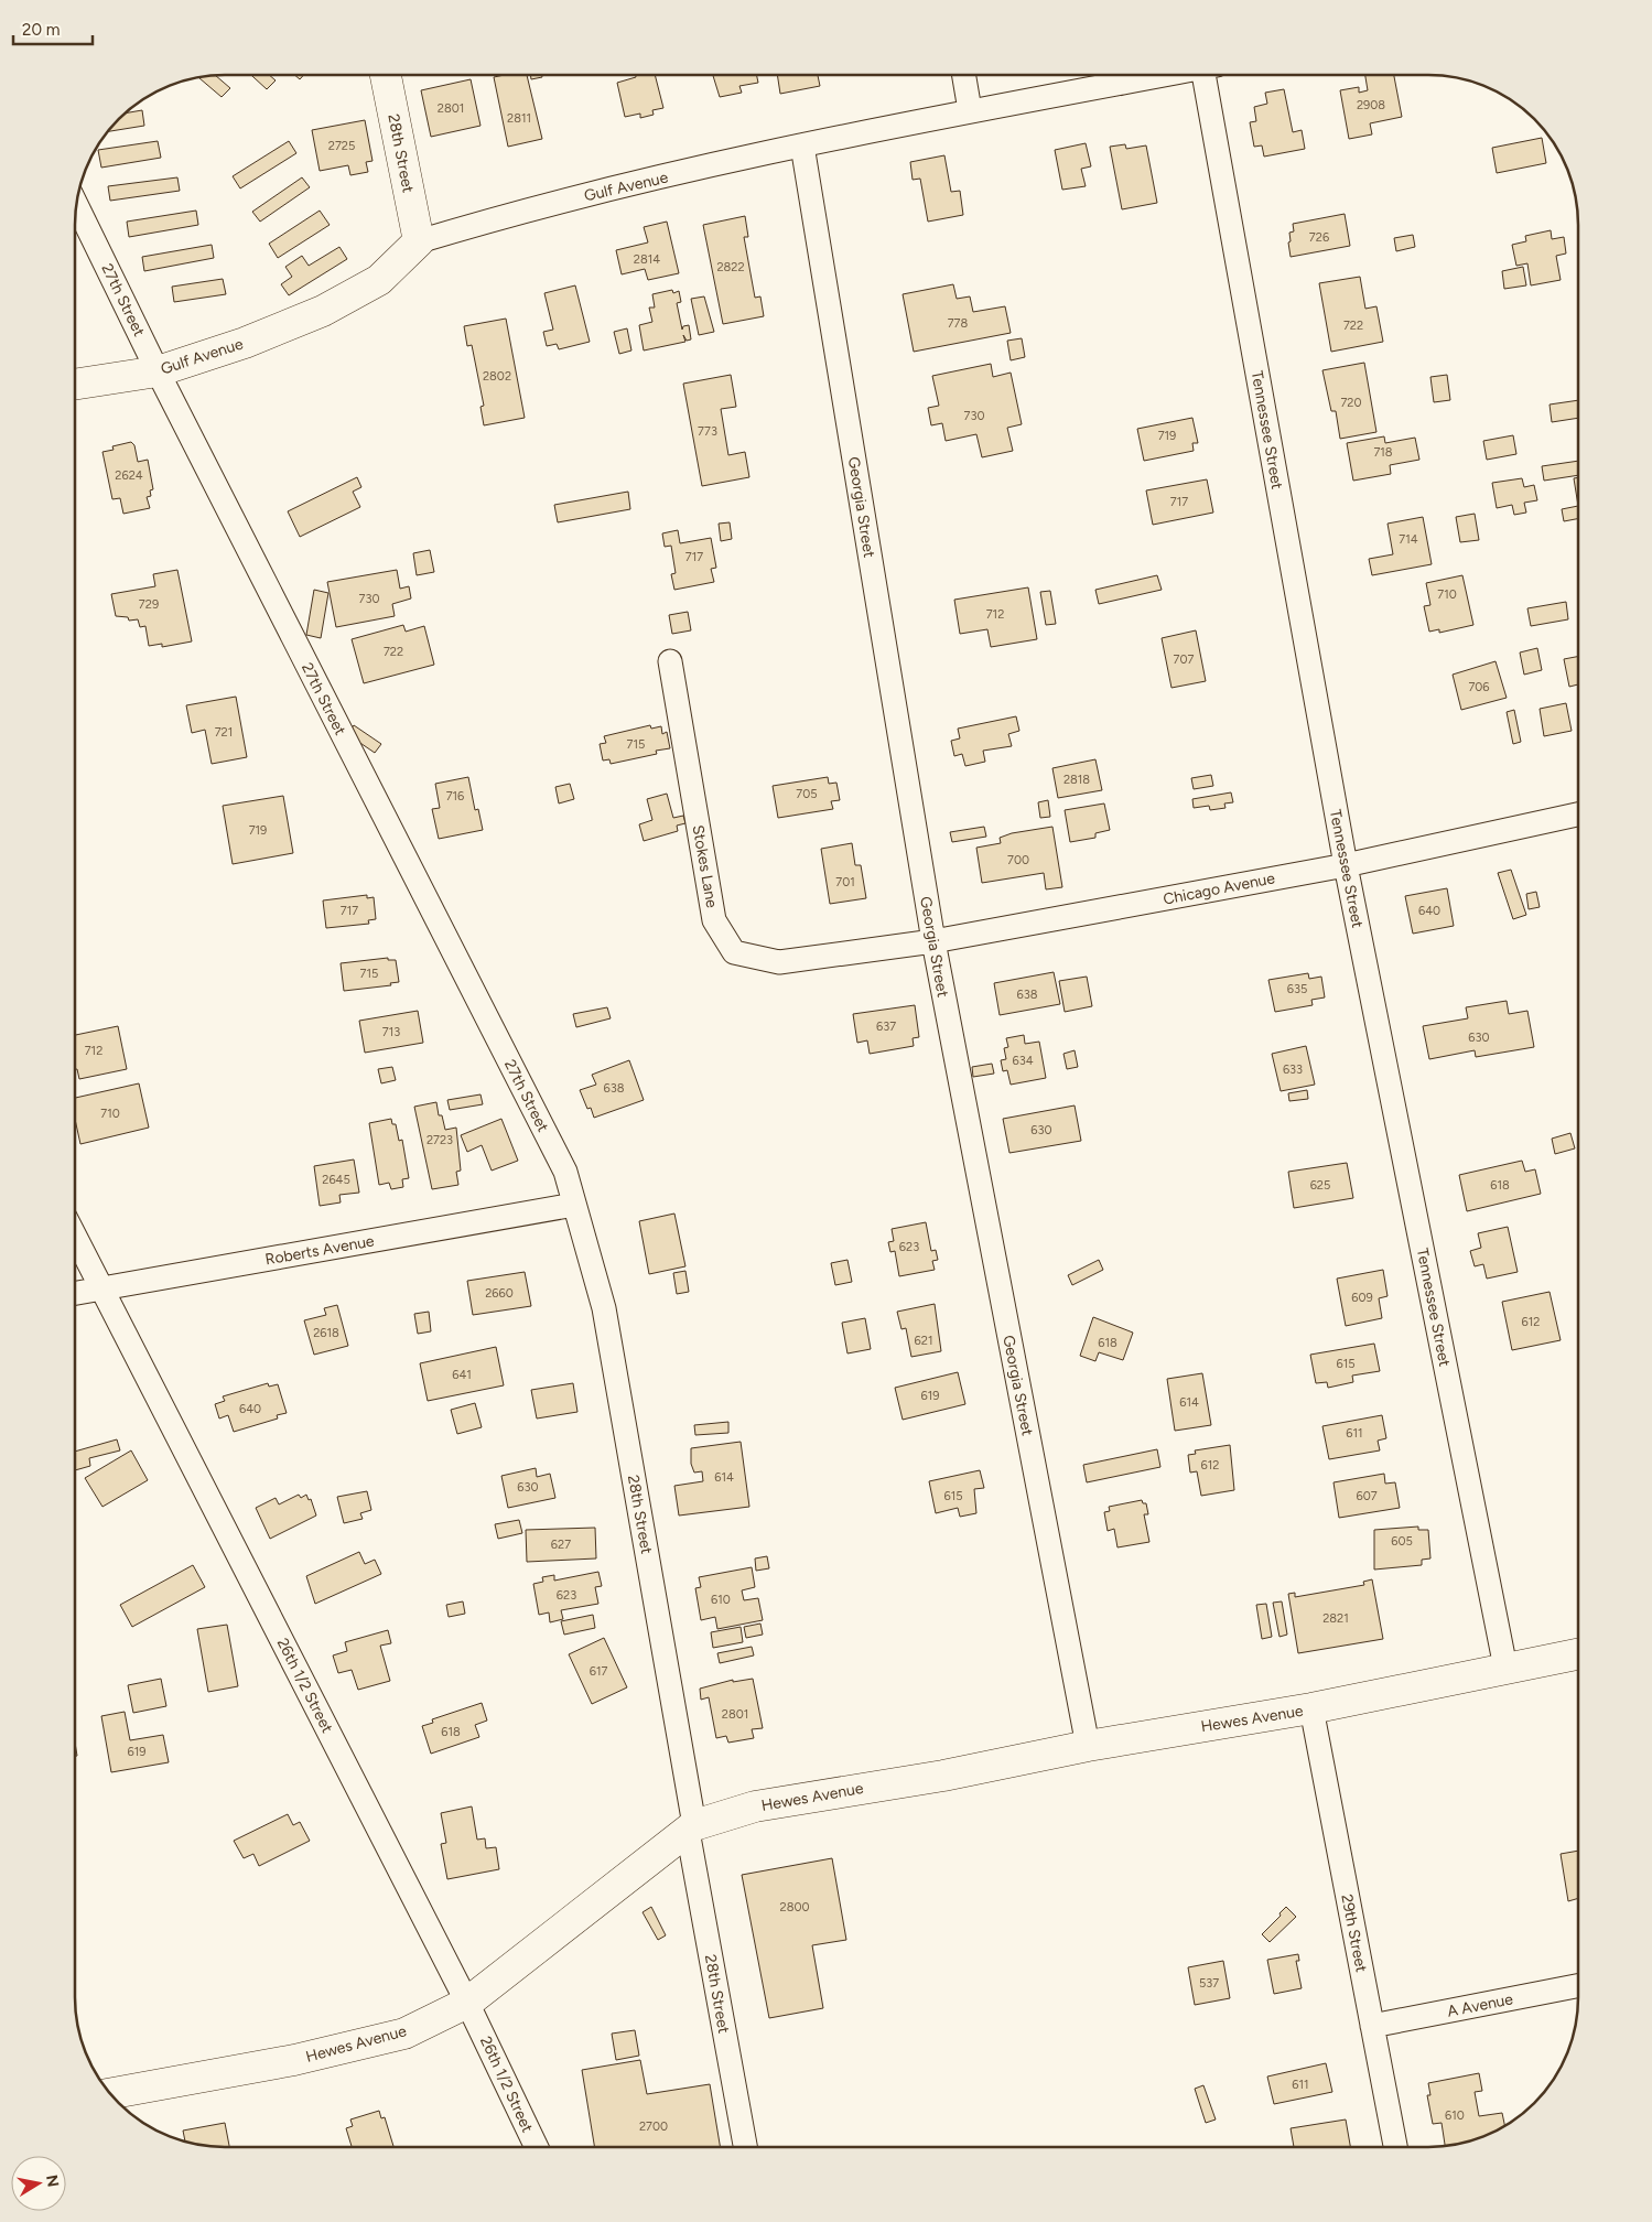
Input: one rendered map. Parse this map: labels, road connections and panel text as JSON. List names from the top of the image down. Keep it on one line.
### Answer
{"streets":{"main road":["28th Street","Gulf Avenue","Hewes Avenue"],"street":["27th Street","Tennessee Street","Georgia Street","Stokes Lane","Chicago Avenue","Roberts Avenue","26th 1/2 Street","29th Street","A Avenue"]},"crossings":[["28th Street","Gulf Avenue"],["28th Street","27th Street"],["28th Street","Roberts Avenue"],["28th Street","Hewes Avenue"],["Gulf Avenue","27th Street"],["Gulf Avenue","Georgia Street"],["27th Street","Roberts Avenue"],["Tennessee Street","Chicago Avenue"],["Tennessee Street","Hewes Avenue"],["Georgia Street","Chicago Avenue"],["Georgia Street","Hewes Avenue"],["Stokes Lane","Chicago Avenue"],["Roberts Avenue","26th 1/2 Street"],["26th 1/2 Street","Hewes Avenue"],["Hewes Avenue","29th Street"],["29th Street","A Avenue"]],"house_numbers":["2908","2801","2811","2725","726","2814","2822","778","722","2802","720","730","773","719","718","2624","717","714","717","710","730","729","712","722","707","706","721","715","2818","705","716","719","700","701","717","640","715","635","638","637","713","630","712","634","633","638","710","630","2723","2645","625","618","623","2660","609","612","2618","621","618","615","641","619","614","640","611","612","614","630","615","607","605","627","623","610","2821","617","2801","618","619","2800","537","611","610","2700"],"scale_bar":"20 m","north":"right"}
